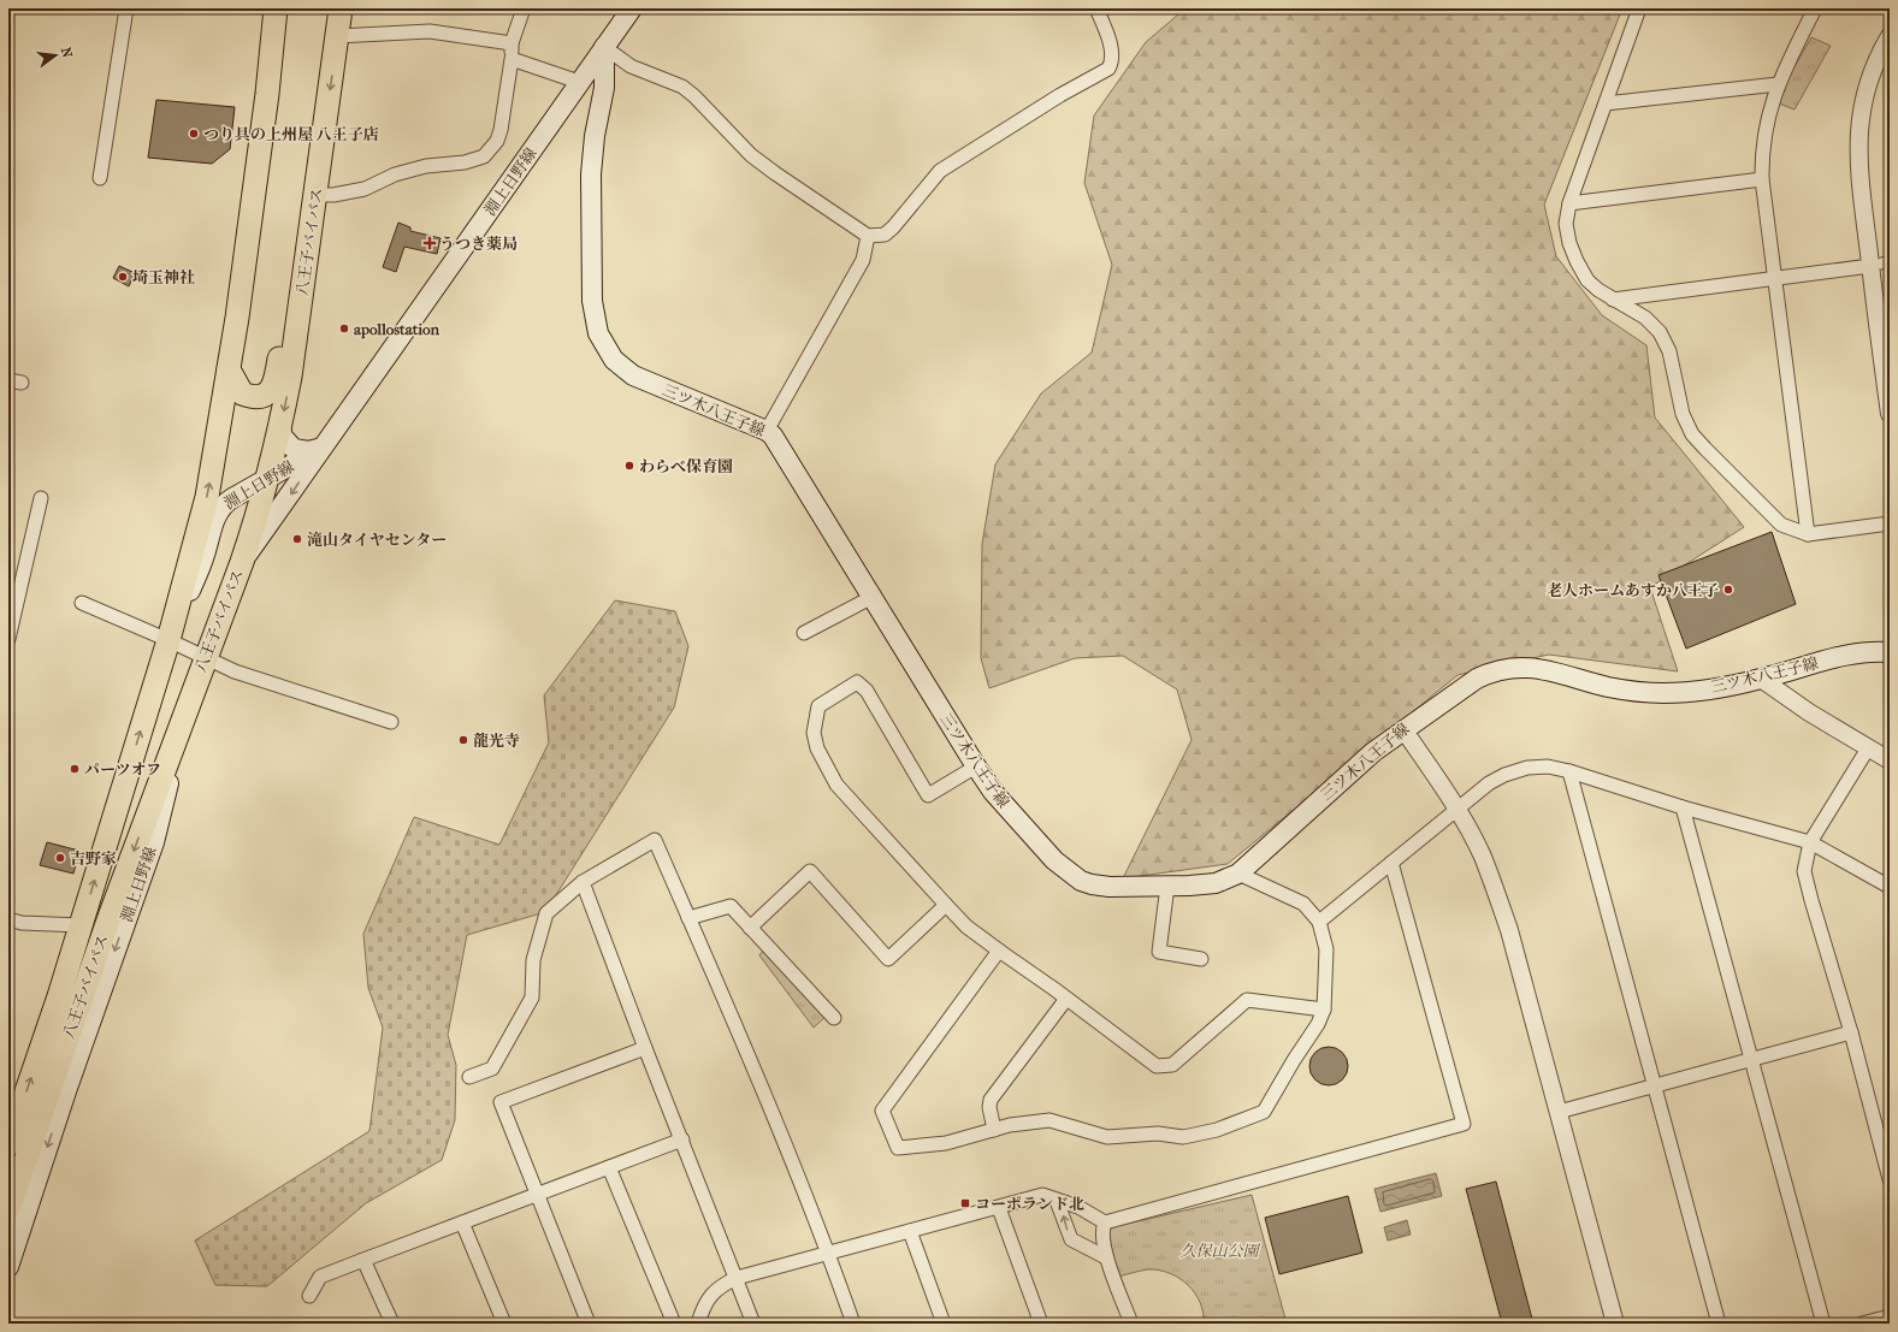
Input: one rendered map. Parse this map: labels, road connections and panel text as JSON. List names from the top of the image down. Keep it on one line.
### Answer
{"streets":{"highway":["八王子バイパス"],"main road":["淵上日野線","三ツ木八王子線"]},"crossings":[["淵上日野線","八王子バイパス"],["淵上日野線","三ツ木八王子線"]],"one_way":["淵上日野線"],"parks":["久保山公園"],"places":{"other":["つり具の上州屋 八王子店","埼玉神社","apollostation","わらべ保育園","滝山タイヤセンター","老人ホームあすか八王子","龍光寺","パーツオフ","吉野家"],"health":["うつき薬局"],"transit":["コーポランド北"]},"north":"right"}
